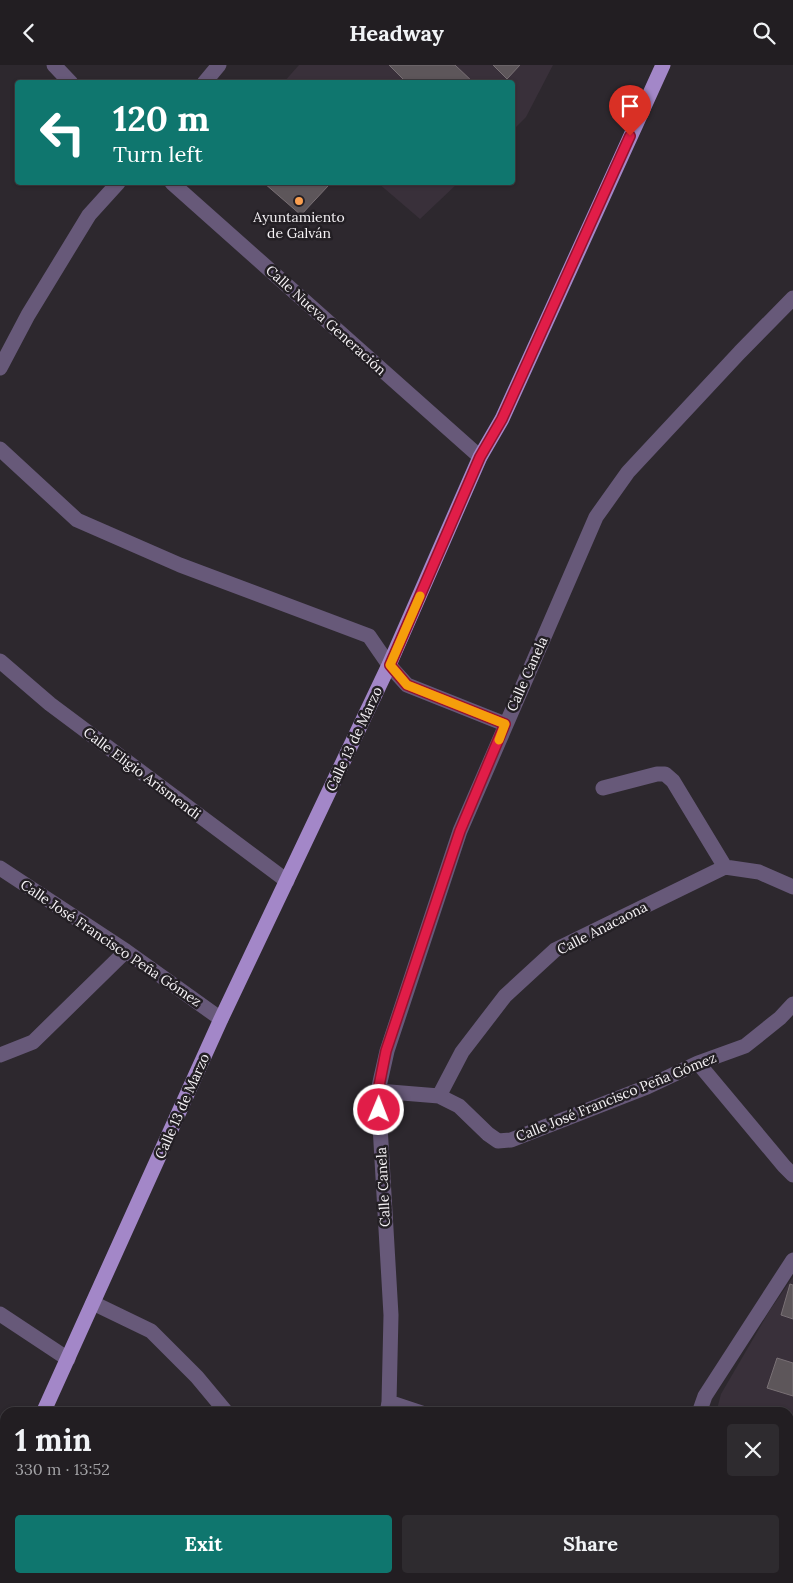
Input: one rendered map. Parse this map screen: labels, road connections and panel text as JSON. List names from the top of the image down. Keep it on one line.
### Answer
{"streets":{"main road":["Calle 13 de Marzo"],"street":["Calle Nueva Generación","Calle Canela","Calle Eligio Arismendi","Calle Anacaona","Calle José Francisco Peña Gómez"]},"crossings":[["Calle Nueva Generación","Calle 13 de Marzo"],["Calle Canela","Calle José Francisco Peña Gómez"],["Calle 13 de Marzo","Calle Eligio Arismendi"],["Calle 13 de Marzo","Calle José Francisco Peña Gómez"],["Calle Anacaona","Calle José Francisco Peña Gómez"]],"places":["Ayuntamiento de Galván"],"page":{"header":"Headway","turn":["120 m","Turn left"],"heading":["1 min","330 m · 13:52"],"buttons":["Exit","Share"]}}
